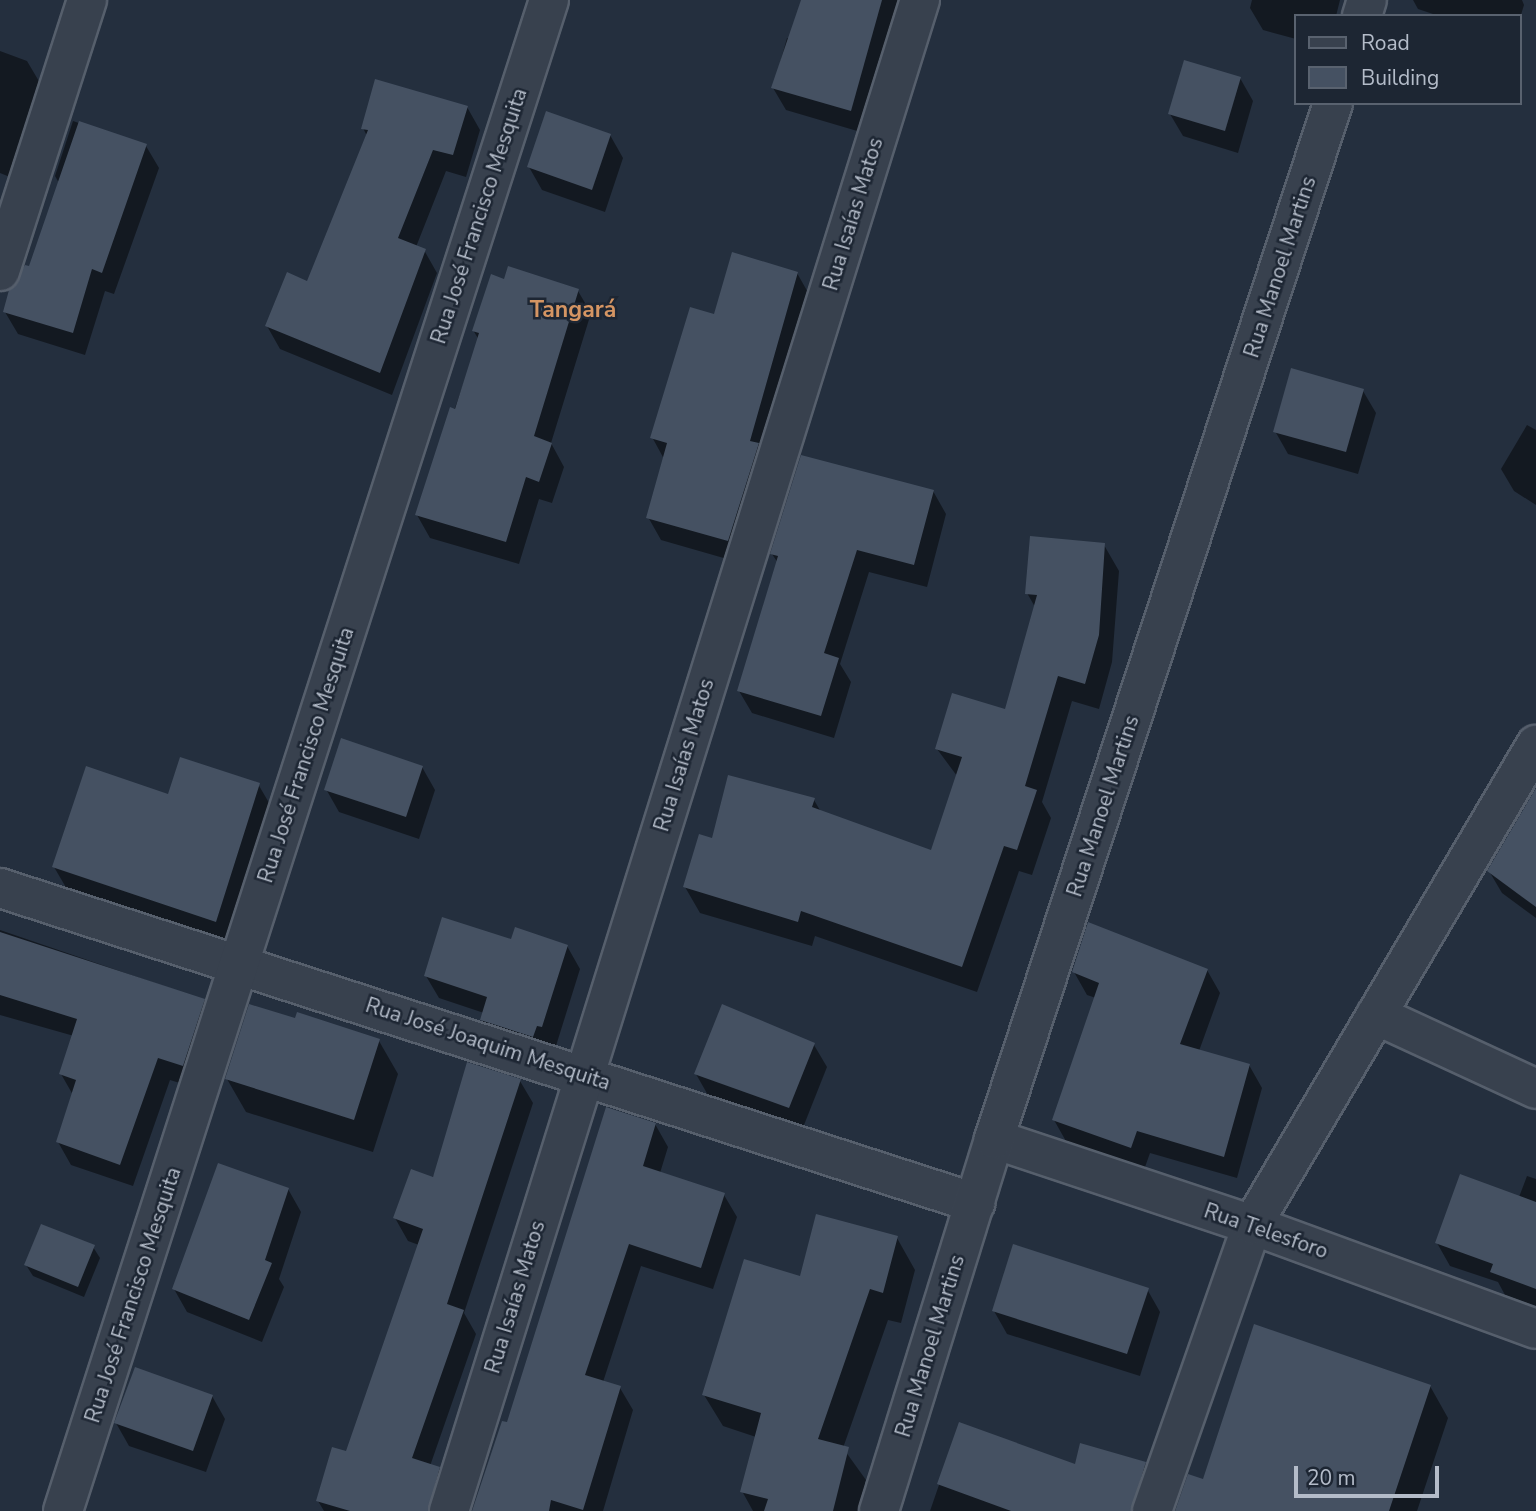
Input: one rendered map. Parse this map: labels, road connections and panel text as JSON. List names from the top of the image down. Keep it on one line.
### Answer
{"streets":{"street":["Rua Isaías Matos","Rua José Francisco Mesquita","Rua Manoel Martins","Rua José Joaquim Mesquita","Rua Telesforo"]},"crossings":[["Rua Isaías Matos","Rua José Joaquim Mesquita"],["Rua José Francisco Mesquita","Rua José Joaquim Mesquita"],["Rua Manoel Martins","Rua José Joaquim Mesquita"],["Rua Manoel Martins","Rua Telesforo"]],"districts":["Tangará"],"legend":["Road","Building"],"scale_bar":"20 m"}
